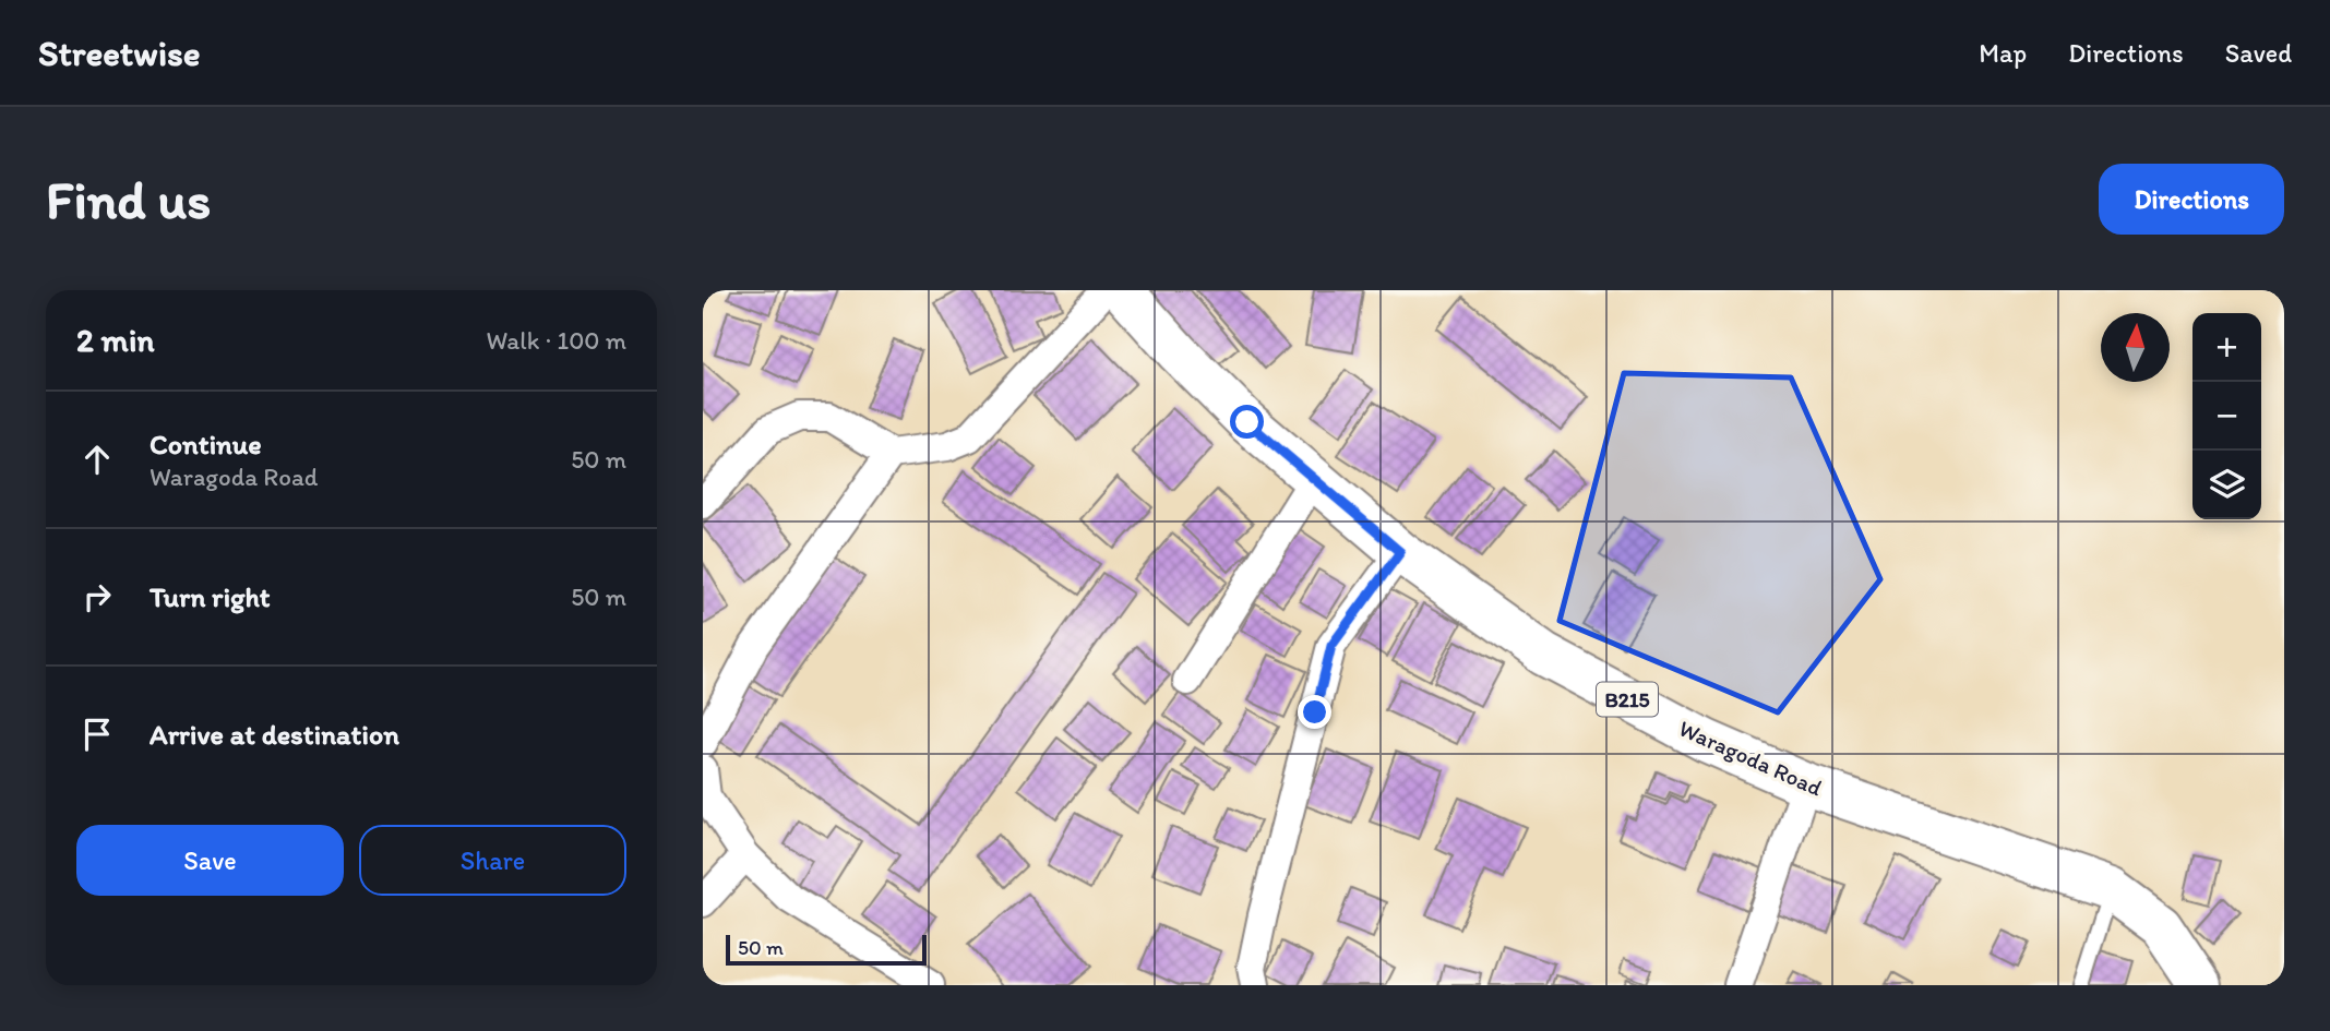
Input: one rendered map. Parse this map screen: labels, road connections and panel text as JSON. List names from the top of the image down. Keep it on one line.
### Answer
{"streets":{"main road":["B215","Waragoda Road"]},"scale_bar":"50 m","north":"top","page":{"header":"Streetwise","nav":["Map","Directions","Saved"],"buttons":["Directions",["Save","Share"]],"title":"Find us","heading":["2 min","Walk · 100 m"],"map_buttons":["+","−"],"list":[["Continue","Waragoda Road","50 m"],["Turn right","50 m"],"Arrive at destination"],"scale":"50 m"}}
